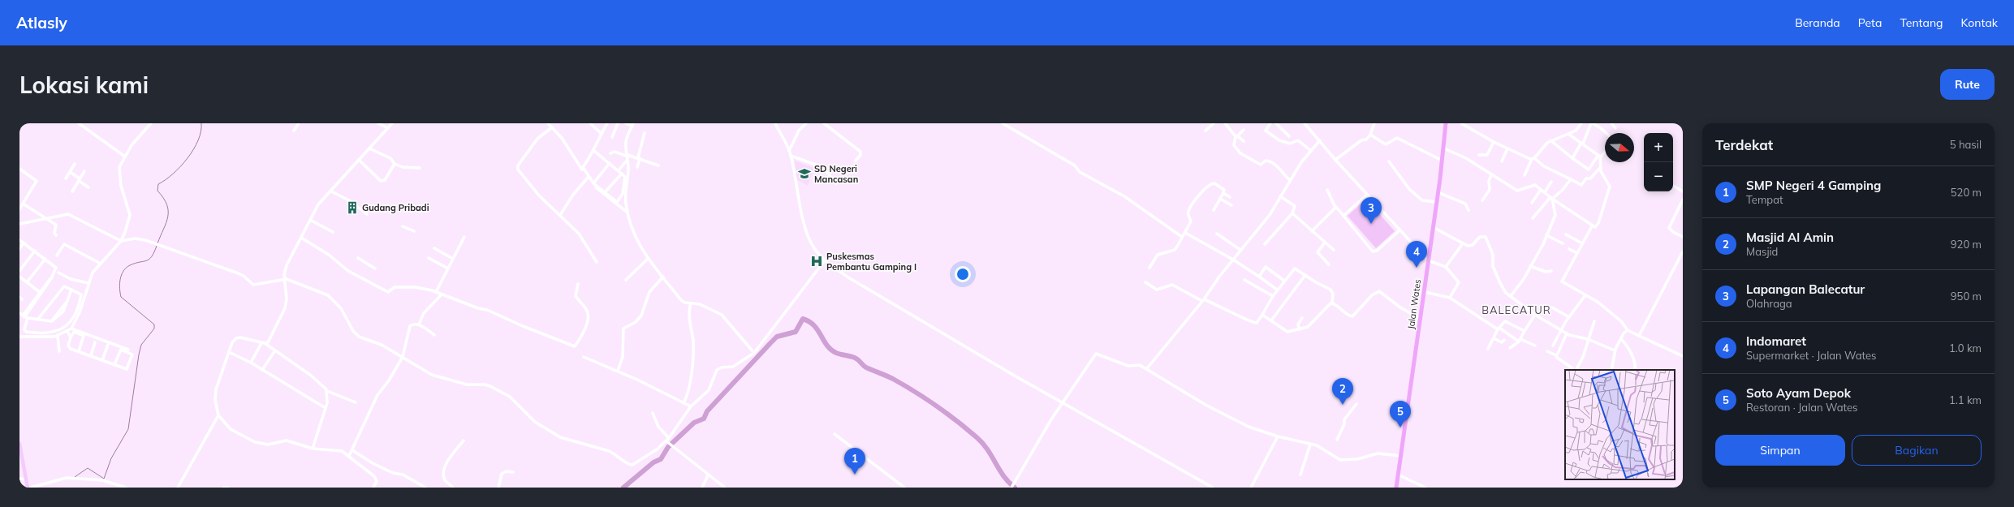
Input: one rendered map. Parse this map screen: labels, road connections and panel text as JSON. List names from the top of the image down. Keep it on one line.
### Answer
{"streets":{"highway":["Jalan Wates"]},"districts":["BALECATUR"],"places":{"school or university":["SD Negeri Mancasan"],"building":["Gudang Pribadi"],"hospital":["Puskesmas Pembantu Gamping I"]},"north":"right","page":{"header":"Atlasly","nav":["Beranda","Peta","Tentang","Kontak"],"buttons":["Rute",["Simpan","Bagikan"]],"title":"Lokasi kami","heading":["Terdekat","5 hasil"],"map_buttons":["+","−"],"list":[{"mark":"1","name":"SMP Negeri 4 Gamping","note":"Tempat","value":"520 m"},{"mark":"2","name":"Masjid Al Amin","note":"Masjid","value":"920 m"},{"mark":"3","name":"Lapangan Balecatur","note":"Olahraga","value":"950 m"},{"mark":"4","name":"Indomaret","note":"Supermarket · Jalan Wates","value":"1.0 km"},{"mark":"5","name":"Soto Ayam Depok","note":"Restoran · Jalan Wates","value":"1.1 km"}],"pins":["3","4","2","5","1"]}}
